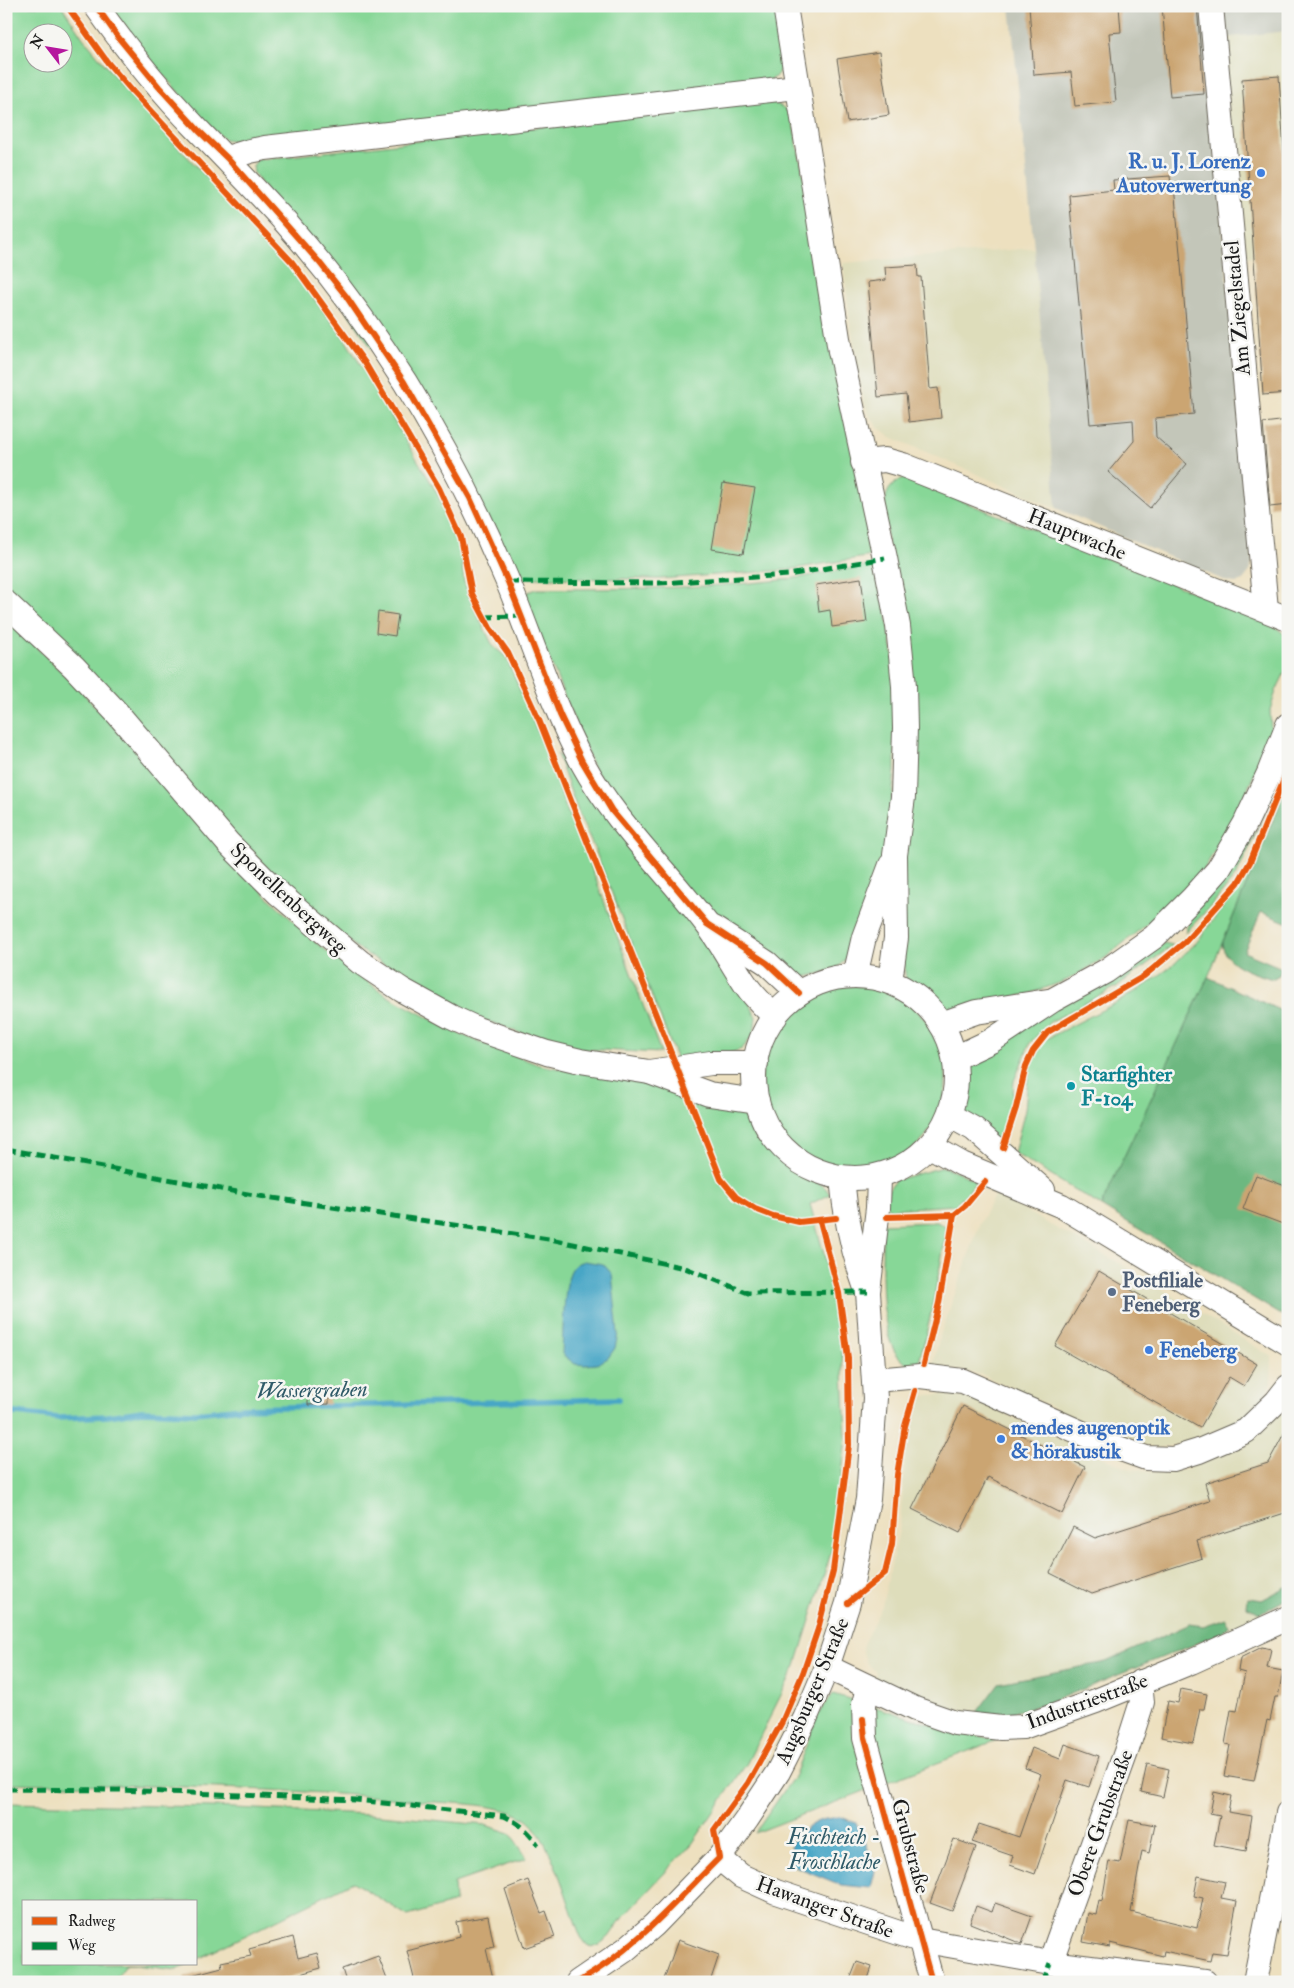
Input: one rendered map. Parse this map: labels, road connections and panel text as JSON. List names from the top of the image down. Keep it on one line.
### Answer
{"streets":{"street":["Am Ziegelstadel","Hauptwache","Sponellenbergweg","Augsburger Straße","Industriestraße","Obere Grubstraße","Grubstraße","Hawanger Straße"]},"crossings":[["Am Ziegelstadel","Hauptwache"],["Augsburger Straße","Industriestraße"],["Augsburger Straße","Hawanger Straße"],["Industriestraße","Obere Grubstraße"],["Industriestraße","Grubstraße"],["Obere Grubstraße","Hawanger Straße"],["Grubstraße","Hawanger Straße"]],"water":["Wassergraben","Fischteich - Froschlache"],"places":["R. u. J. Lorenz Autoverwertung","Starfighter F-104","Postfiliale Feneberg","Feneberg","mendes augenoptik & hörakustik"],"legend":["Radweg","Weg"],"north":"top left"}
